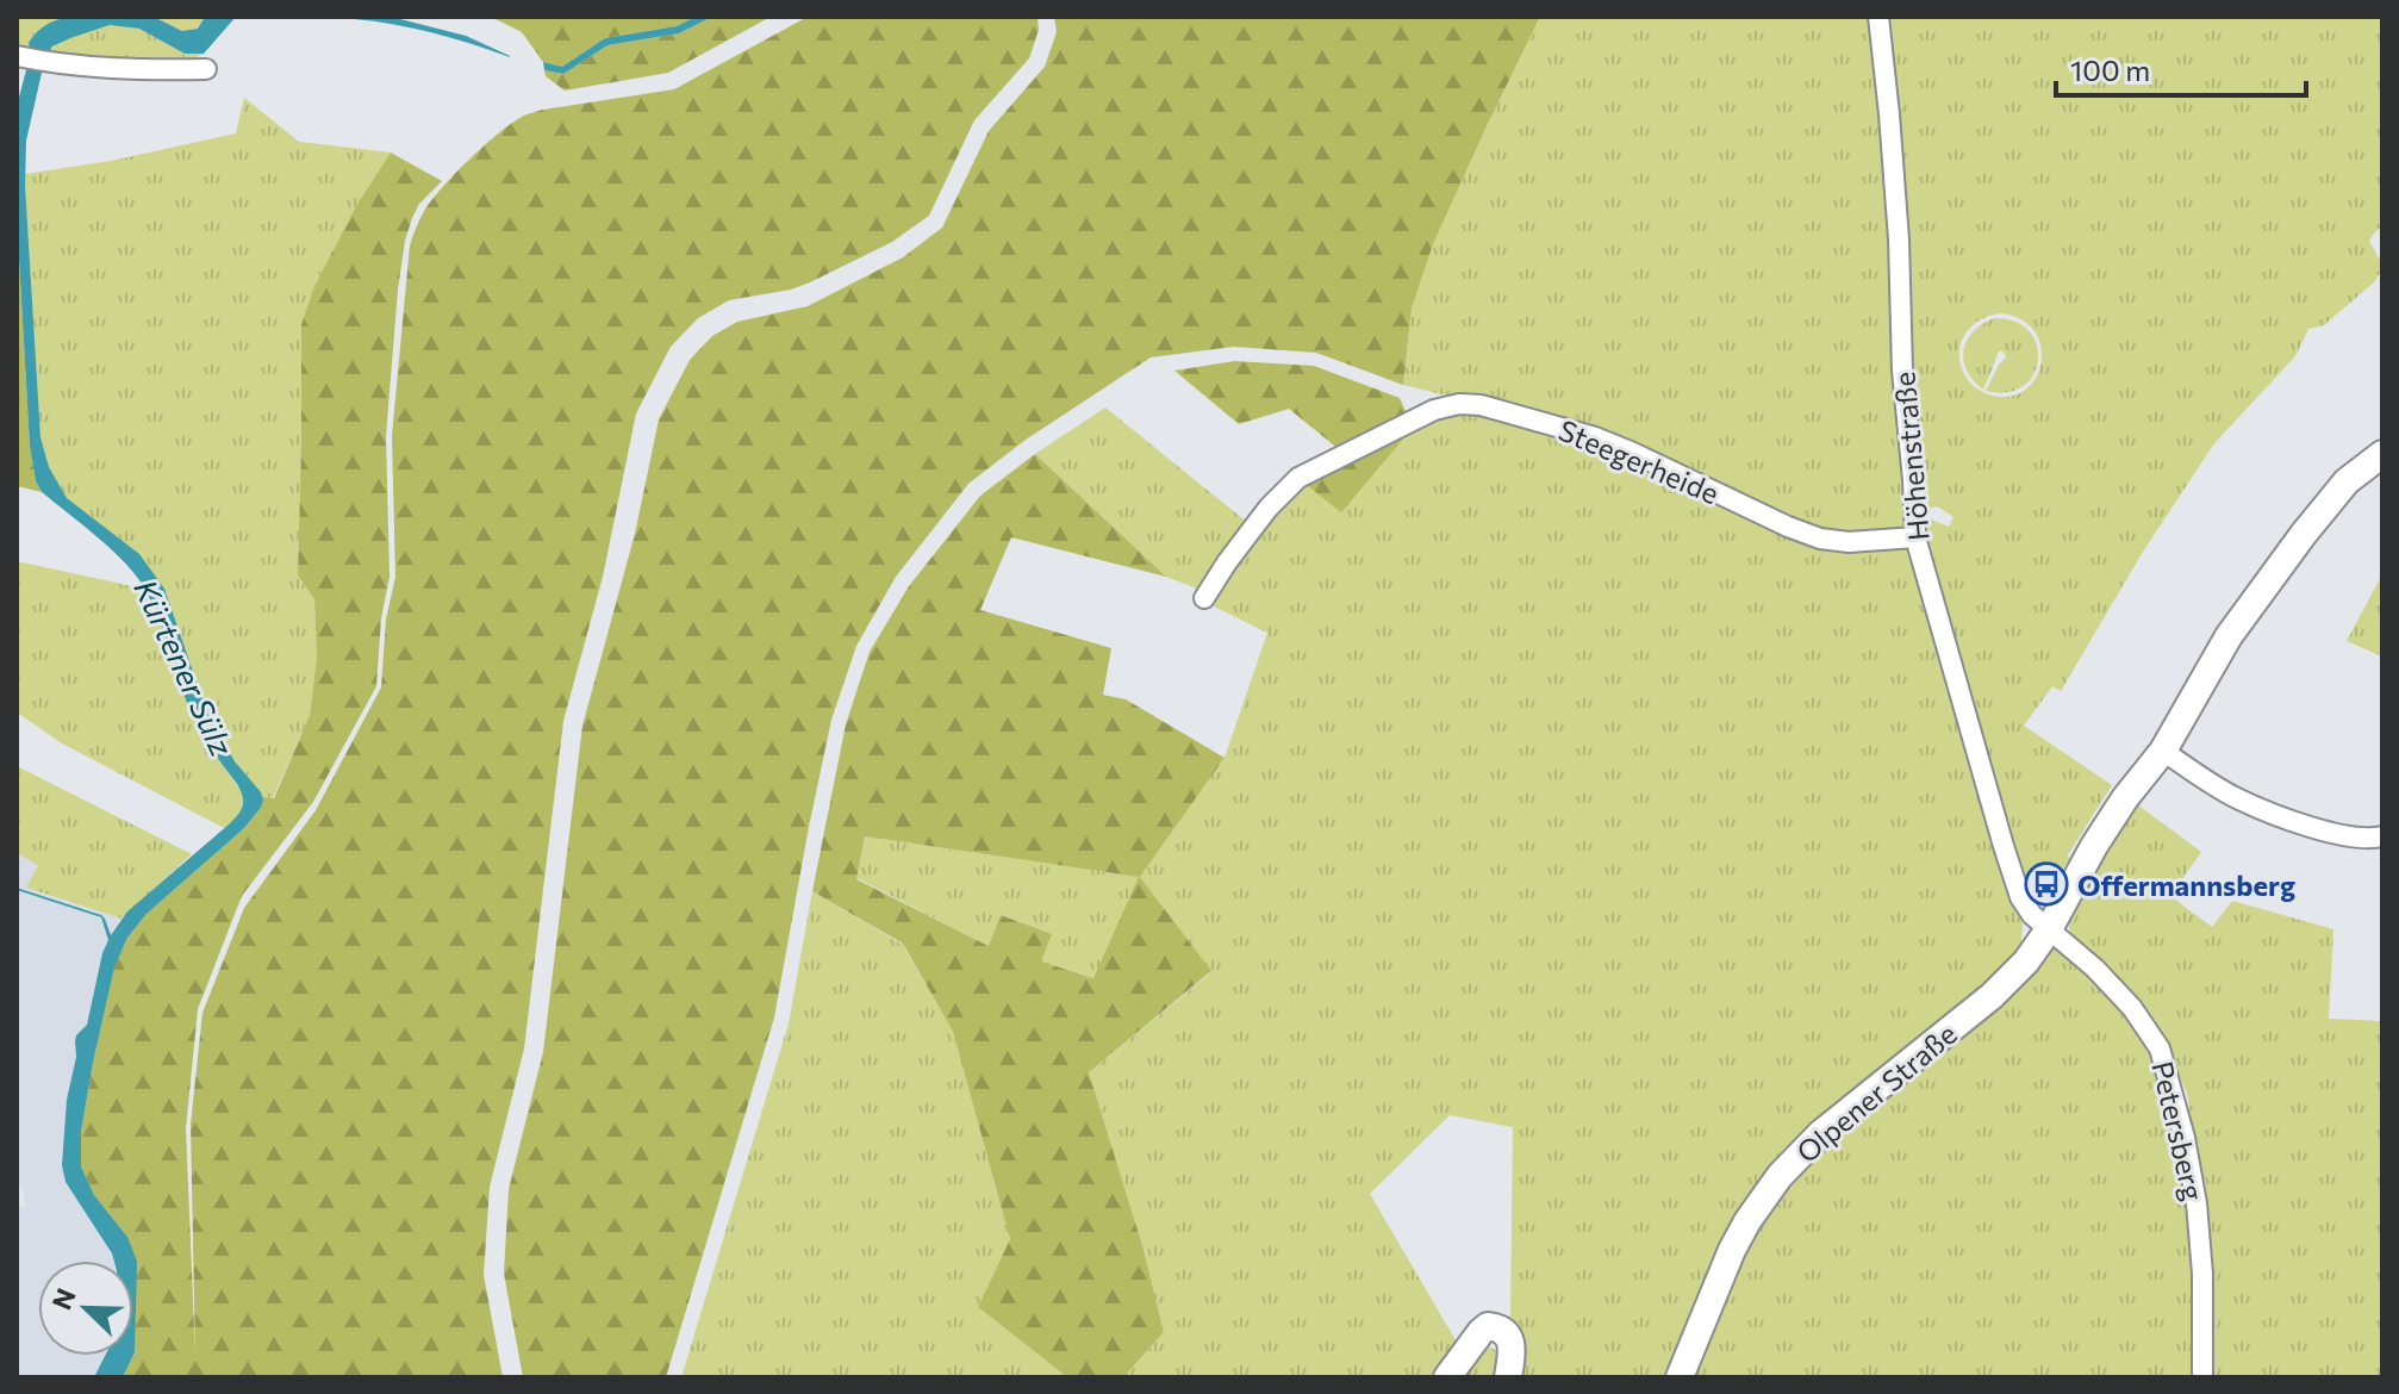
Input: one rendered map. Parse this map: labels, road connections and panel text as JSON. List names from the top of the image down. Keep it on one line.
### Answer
{"streets":{"street":["Höhenstraße","Steegerheide","Olpener Straße","Petersberg"]},"crossings":[["Höhenstraße","Steegerheide"],["Höhenstraße","Olpener Straße"],["Höhenstraße","Petersberg"],["Olpener Straße","Petersberg"]],"water":["Kürtener Sülz"],"places":{"bus stop":["Offermannsberg"]},"scale_bar":"100 m","north":"top left"}
